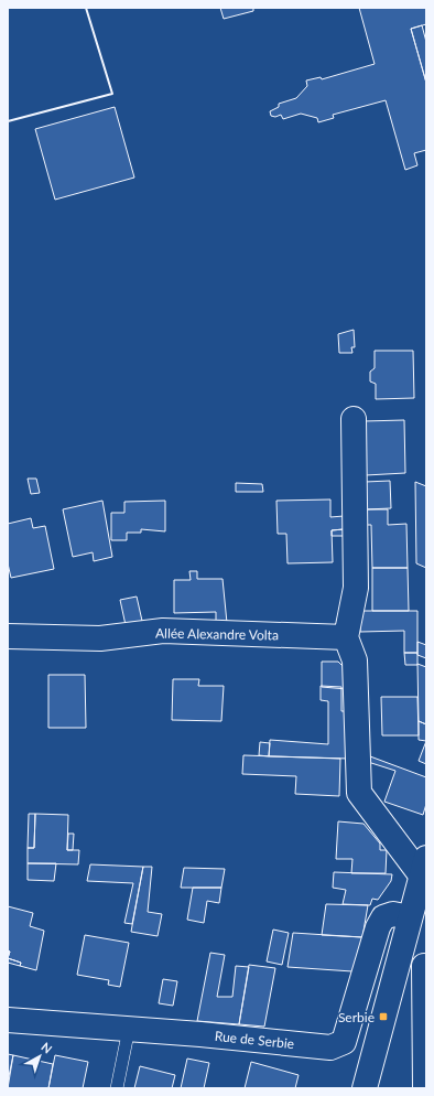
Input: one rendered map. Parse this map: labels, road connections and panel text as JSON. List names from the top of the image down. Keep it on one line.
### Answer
{"streets":{"street":["Allée Alexandre Volta","Rue de Serbie"]},"places":{"transit":["Serbie"]},"north":"top right"}
